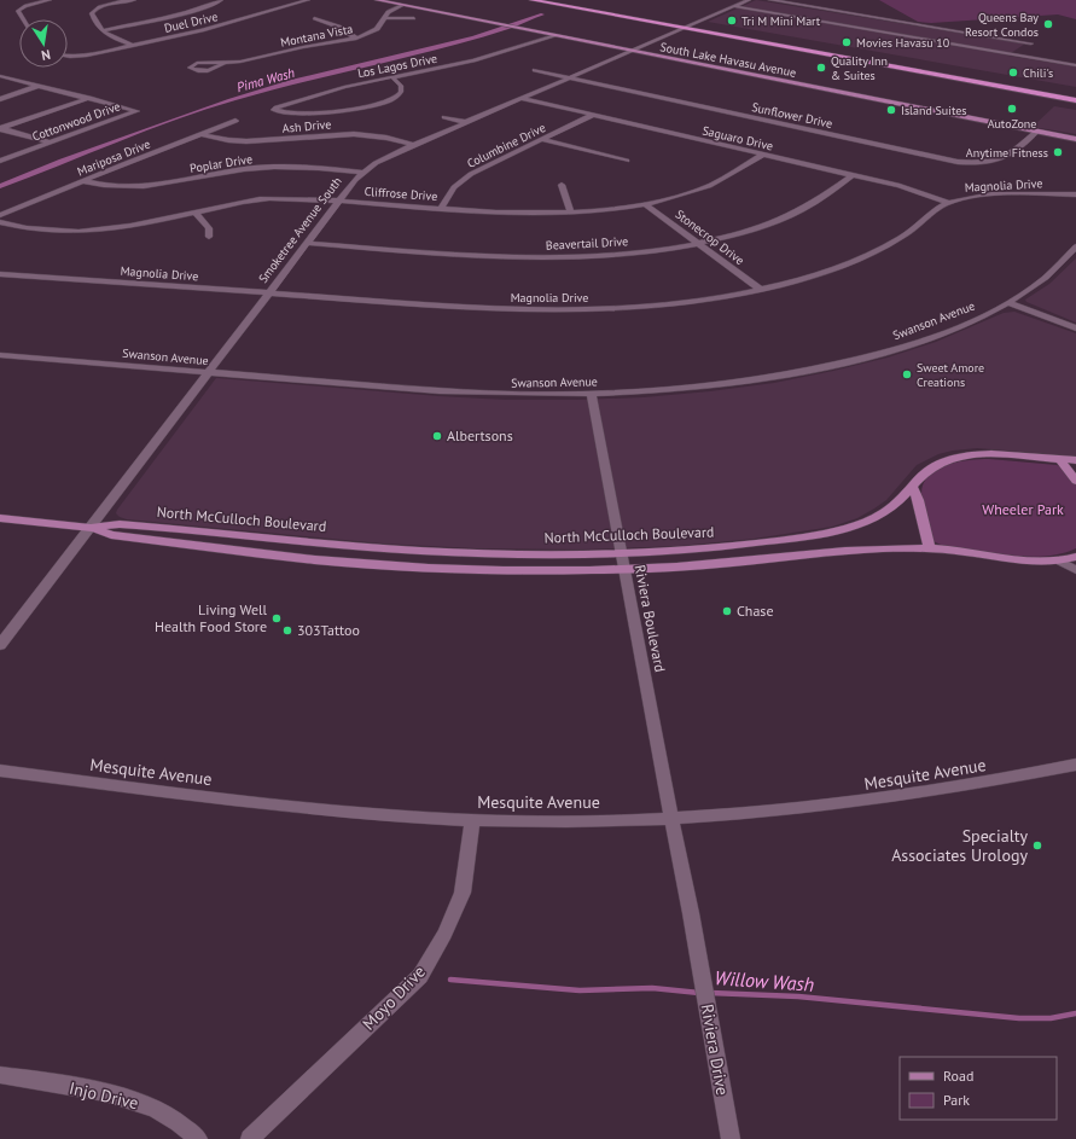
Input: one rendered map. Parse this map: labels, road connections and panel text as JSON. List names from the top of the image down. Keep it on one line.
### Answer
{"streets":{"main road":["South Lake Havasu Avenue","North McCulloch Boulevard"],"street":["Duel Drive","Montana Vista","Los Lagos Drive","Sunflower Drive","Cottonwood Drive","Ash Drive","Saguaro Drive","Columbine Drive","Mariposa Drive","Poplar Drive","Magnolia Drive","Cliffrose Drive","Smoketree Avenue South","Stonecrop Drive","Beavertail Drive","Swanson Avenue","Riviera Boulevard","Mesquite Avenue","Moyo Drive","Riviera Drive","Injo Drive"]},"crossings":[["Montana Vista","South Lake Havasu Avenue"],["South Lake Havasu Avenue","Los Lagos Drive"],["South Lake Havasu Avenue","Sunflower Drive"],["South Lake Havasu Avenue","Smoketree Avenue South"],["Sunflower Drive","Smoketree Avenue South"],["Ash Drive","Mariposa Drive"],["Ash Drive","Smoketree Avenue South"],["Saguaro Drive","Columbine Drive"],["Saguaro Drive","Magnolia Drive"],["Saguaro Drive","Cliffrose Drive"],["Saguaro Drive","Smoketree Avenue South"],["Saguaro Drive","Beavertail Drive"],["Columbine Drive","Cliffrose Drive"],["Mariposa Drive","Poplar Drive"],["Poplar Drive","Smoketree Avenue South"],["Magnolia Drive","Smoketree Avenue South"],["Magnolia Drive","Stonecrop Drive"],["Cliffrose Drive","Smoketree Avenue South"],["Cliffrose Drive","Stonecrop Drive"],["Smoketree Avenue South","Beavertail Drive"],["Smoketree Avenue South","Swanson Avenue"],["Smoketree Avenue South","North McCulloch Boulevard"],["Stonecrop Drive","Beavertail Drive"],["Swanson Avenue","Riviera Boulevard"],["North McCulloch Boulevard","Riviera Boulevard"],["Riviera Boulevard","Mesquite Avenue"],["Riviera Boulevard","Riviera Drive"],["Mesquite Avenue","Moyo Drive"],["Mesquite Avenue","Riviera Drive"]],"water":["Pima Wash","Willow Wash"],"parks":["Wheeler Park"],"places":["Tri M Mini Mart","Queens Bay Resort Condos","Movies Havasu 10","Quality Inn & Suites","Chili's","AutoZone","Island Suites","Anytime Fitness","Sweet Amore Creations","Albertsons","Chase","Living Well Health Food Store","303Tattoo","Specialty Associates Urology"],"legend":["Road","Park"],"north":"bottom"}
